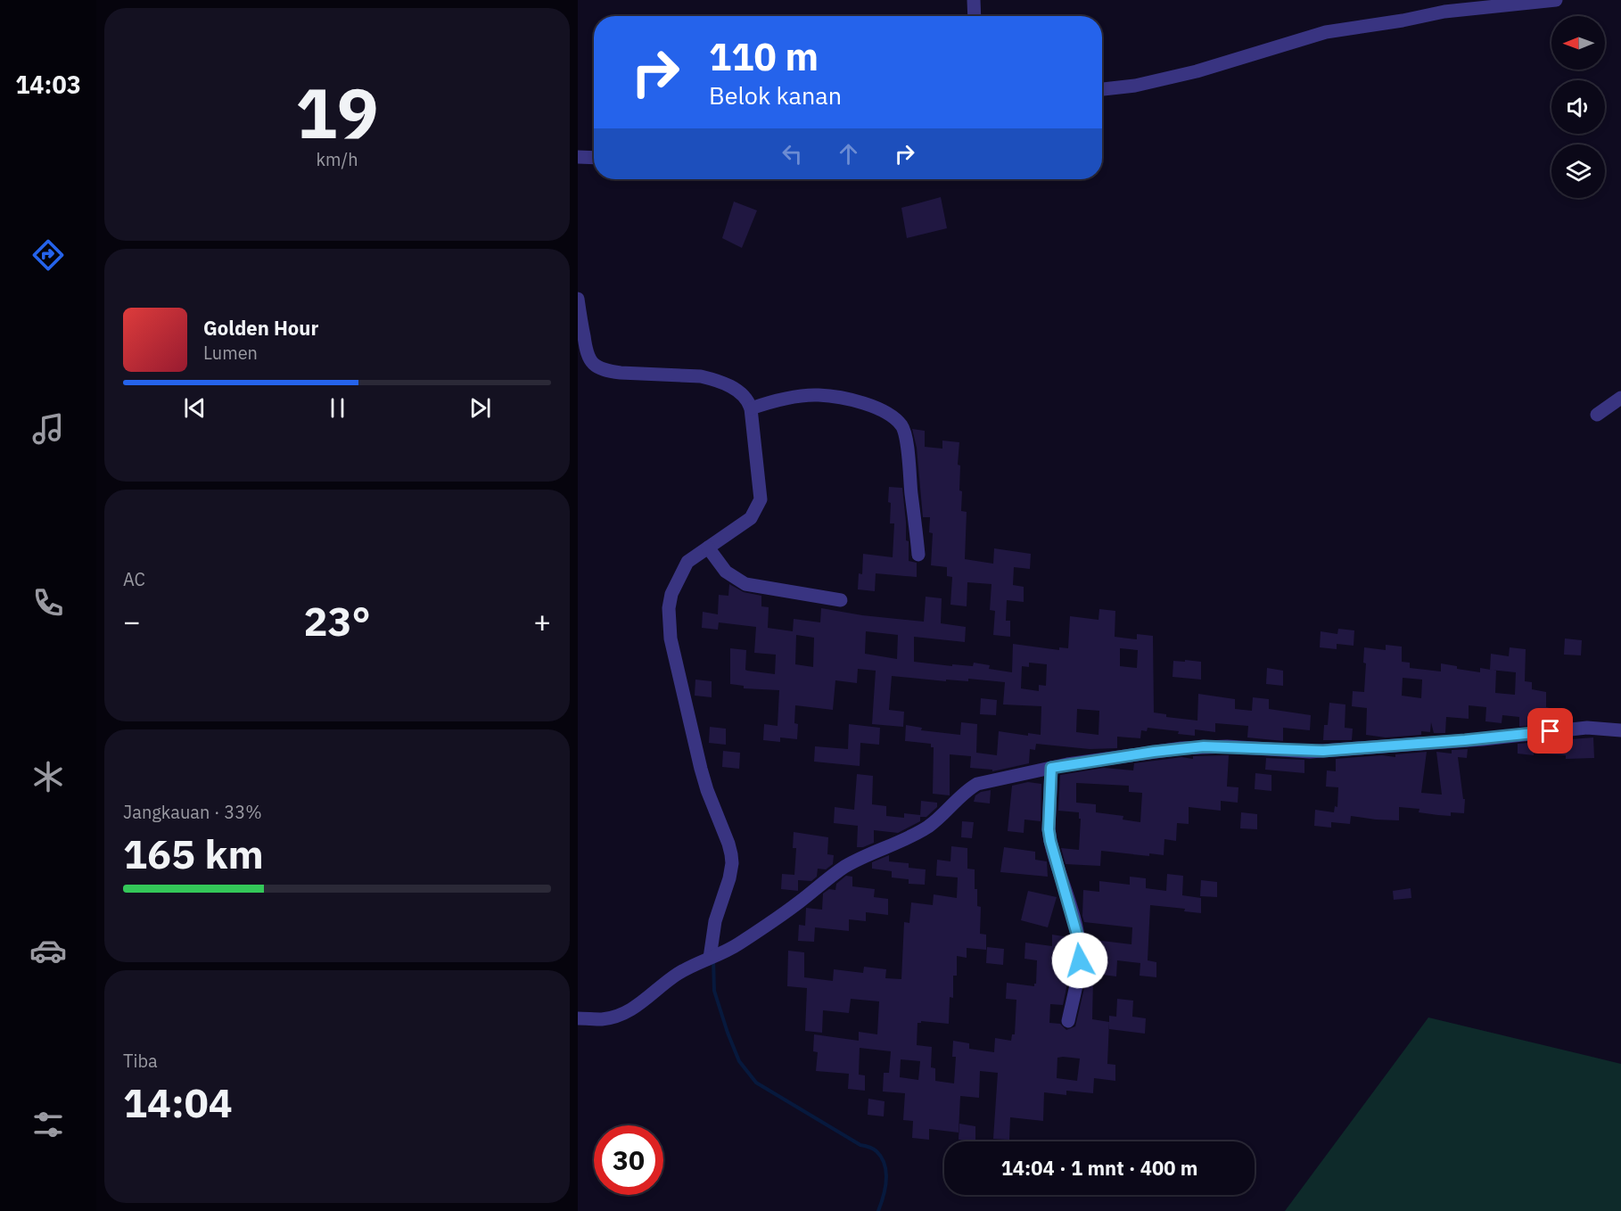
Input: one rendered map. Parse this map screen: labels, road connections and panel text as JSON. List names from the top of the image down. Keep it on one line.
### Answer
{"north":"left","page":{"tabs":"14:03","tile":[["19","km/h"],"AC",["Jangkauan · 33%","165 km"],["Tiba","14:04"]],"turn":["110 m","Belok kanan"],"song":["Golden Hour","Lumen"],"heat":["−","23°","+"],"limit":"30","trip":"14:04 · 1 mnt · 400 m"}}
